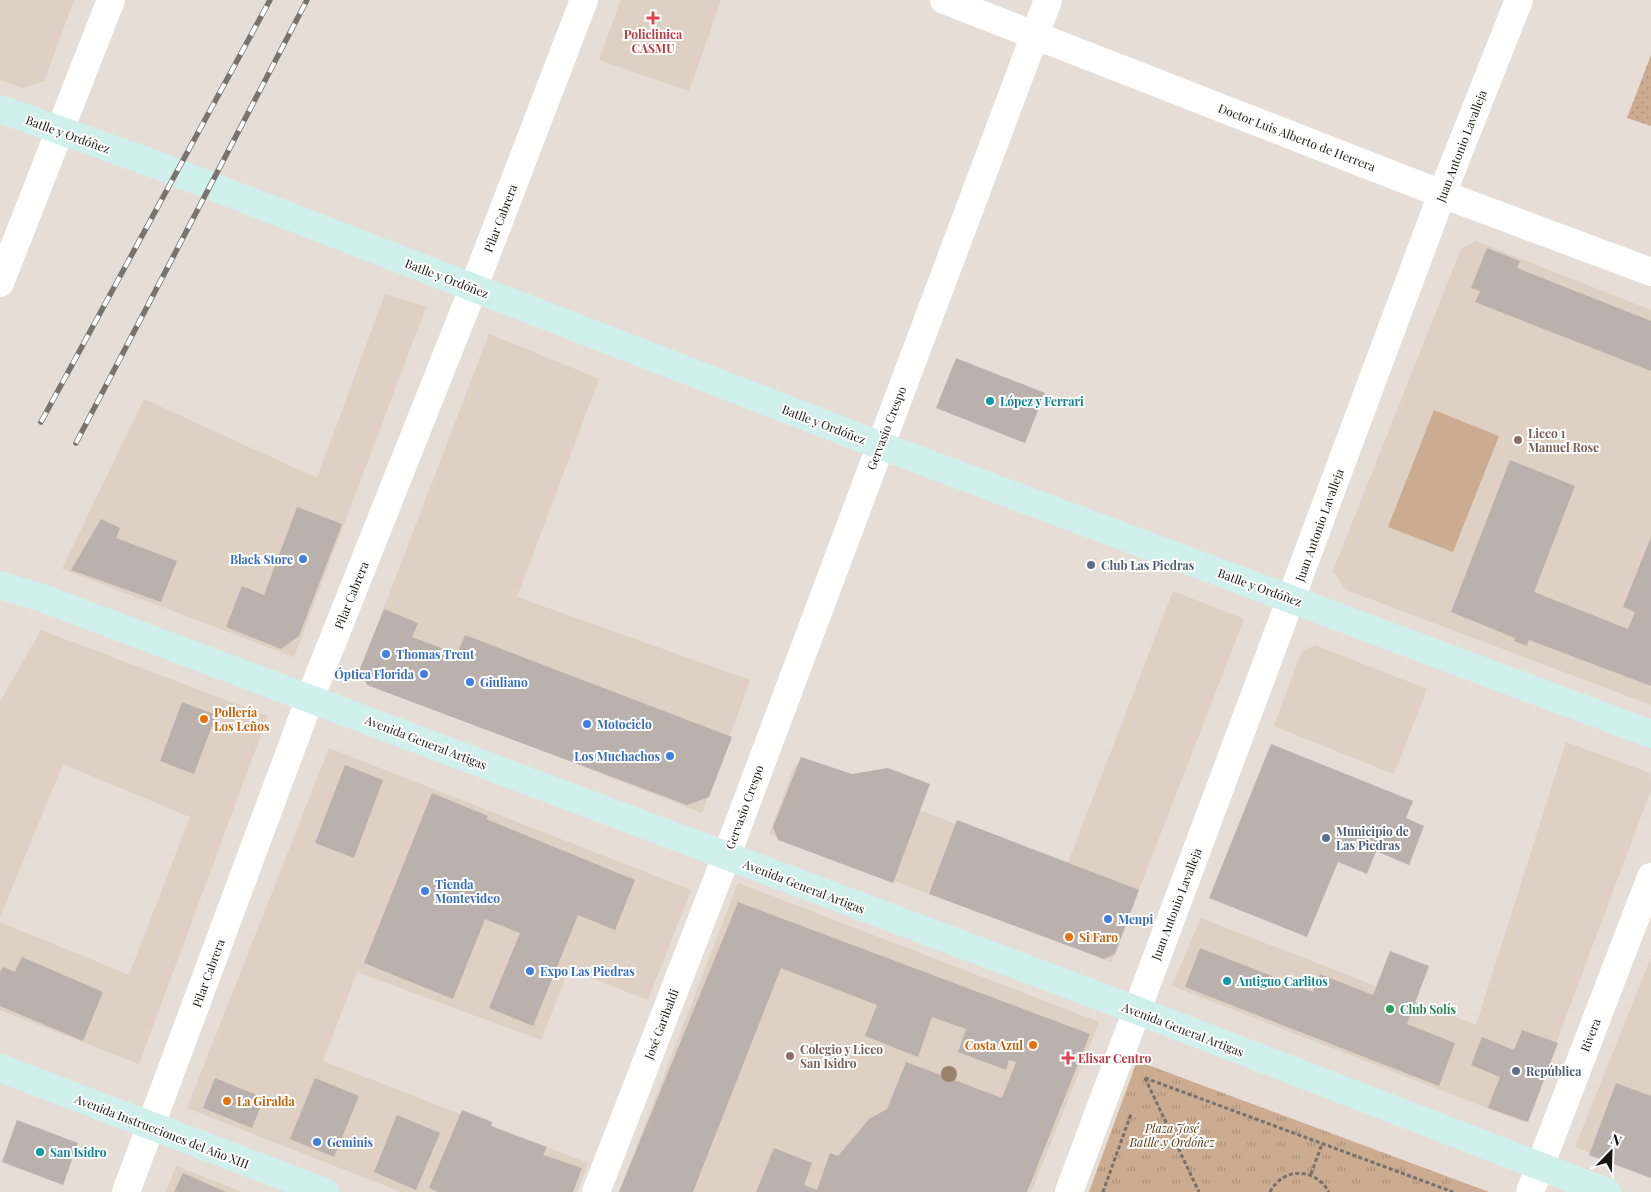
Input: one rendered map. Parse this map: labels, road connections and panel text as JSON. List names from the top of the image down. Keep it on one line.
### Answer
{"streets":{"street":["Batlle y Ordóñez","Doctor Luis Alberto de Herrera","Juan Antonio Lavalleja","Pilar Cabrera","Gervasio Crespo","Avenida General Artigas","José Garibaldi","Rivera","Avenida Instrucciones del Año XIII"]},"crossings":[["Batlle y Ordóñez","Juan Antonio Lavalleja"],["Batlle y Ordóñez","Pilar Cabrera"],["Batlle y Ordóñez","Gervasio Crespo"],["Doctor Luis Alberto de Herrera","Juan Antonio Lavalleja"],["Doctor Luis Alberto de Herrera","Gervasio Crespo"],["Juan Antonio Lavalleja","Avenida General Artigas"],["Pilar Cabrera","Avenida General Artigas"],["Pilar Cabrera","Avenida Instrucciones del Año XIII"],["Gervasio Crespo","Avenida General Artigas"],["Gervasio Crespo","José Garibaldi"],["Avenida General Artigas","José Garibaldi"],["Avenida General Artigas","Rivera"]],"parks":["Plaza José Batlle y Ordóñez"],"places":{"health":["Policlinica CASMU","Elisar Centro"],"other":["López y Ferrari","Liceo 1 Manuel Rose","Black Store","Club Las Piedras","Thomas Trent","Óptica Florida","Giuliano","Pollería Los Leños","Motociclo","Los Muchachos","Municipio de Las Piedras","Tienda Montevideo","Menpi","Si Faro","Expo Las Piedras","Antiguo Carlitos","Club Solís","Costa Azul","Colegio y Liceo San Isidro","República","La Giralda","Geminis","San Isidro"]},"north":"top right"}
